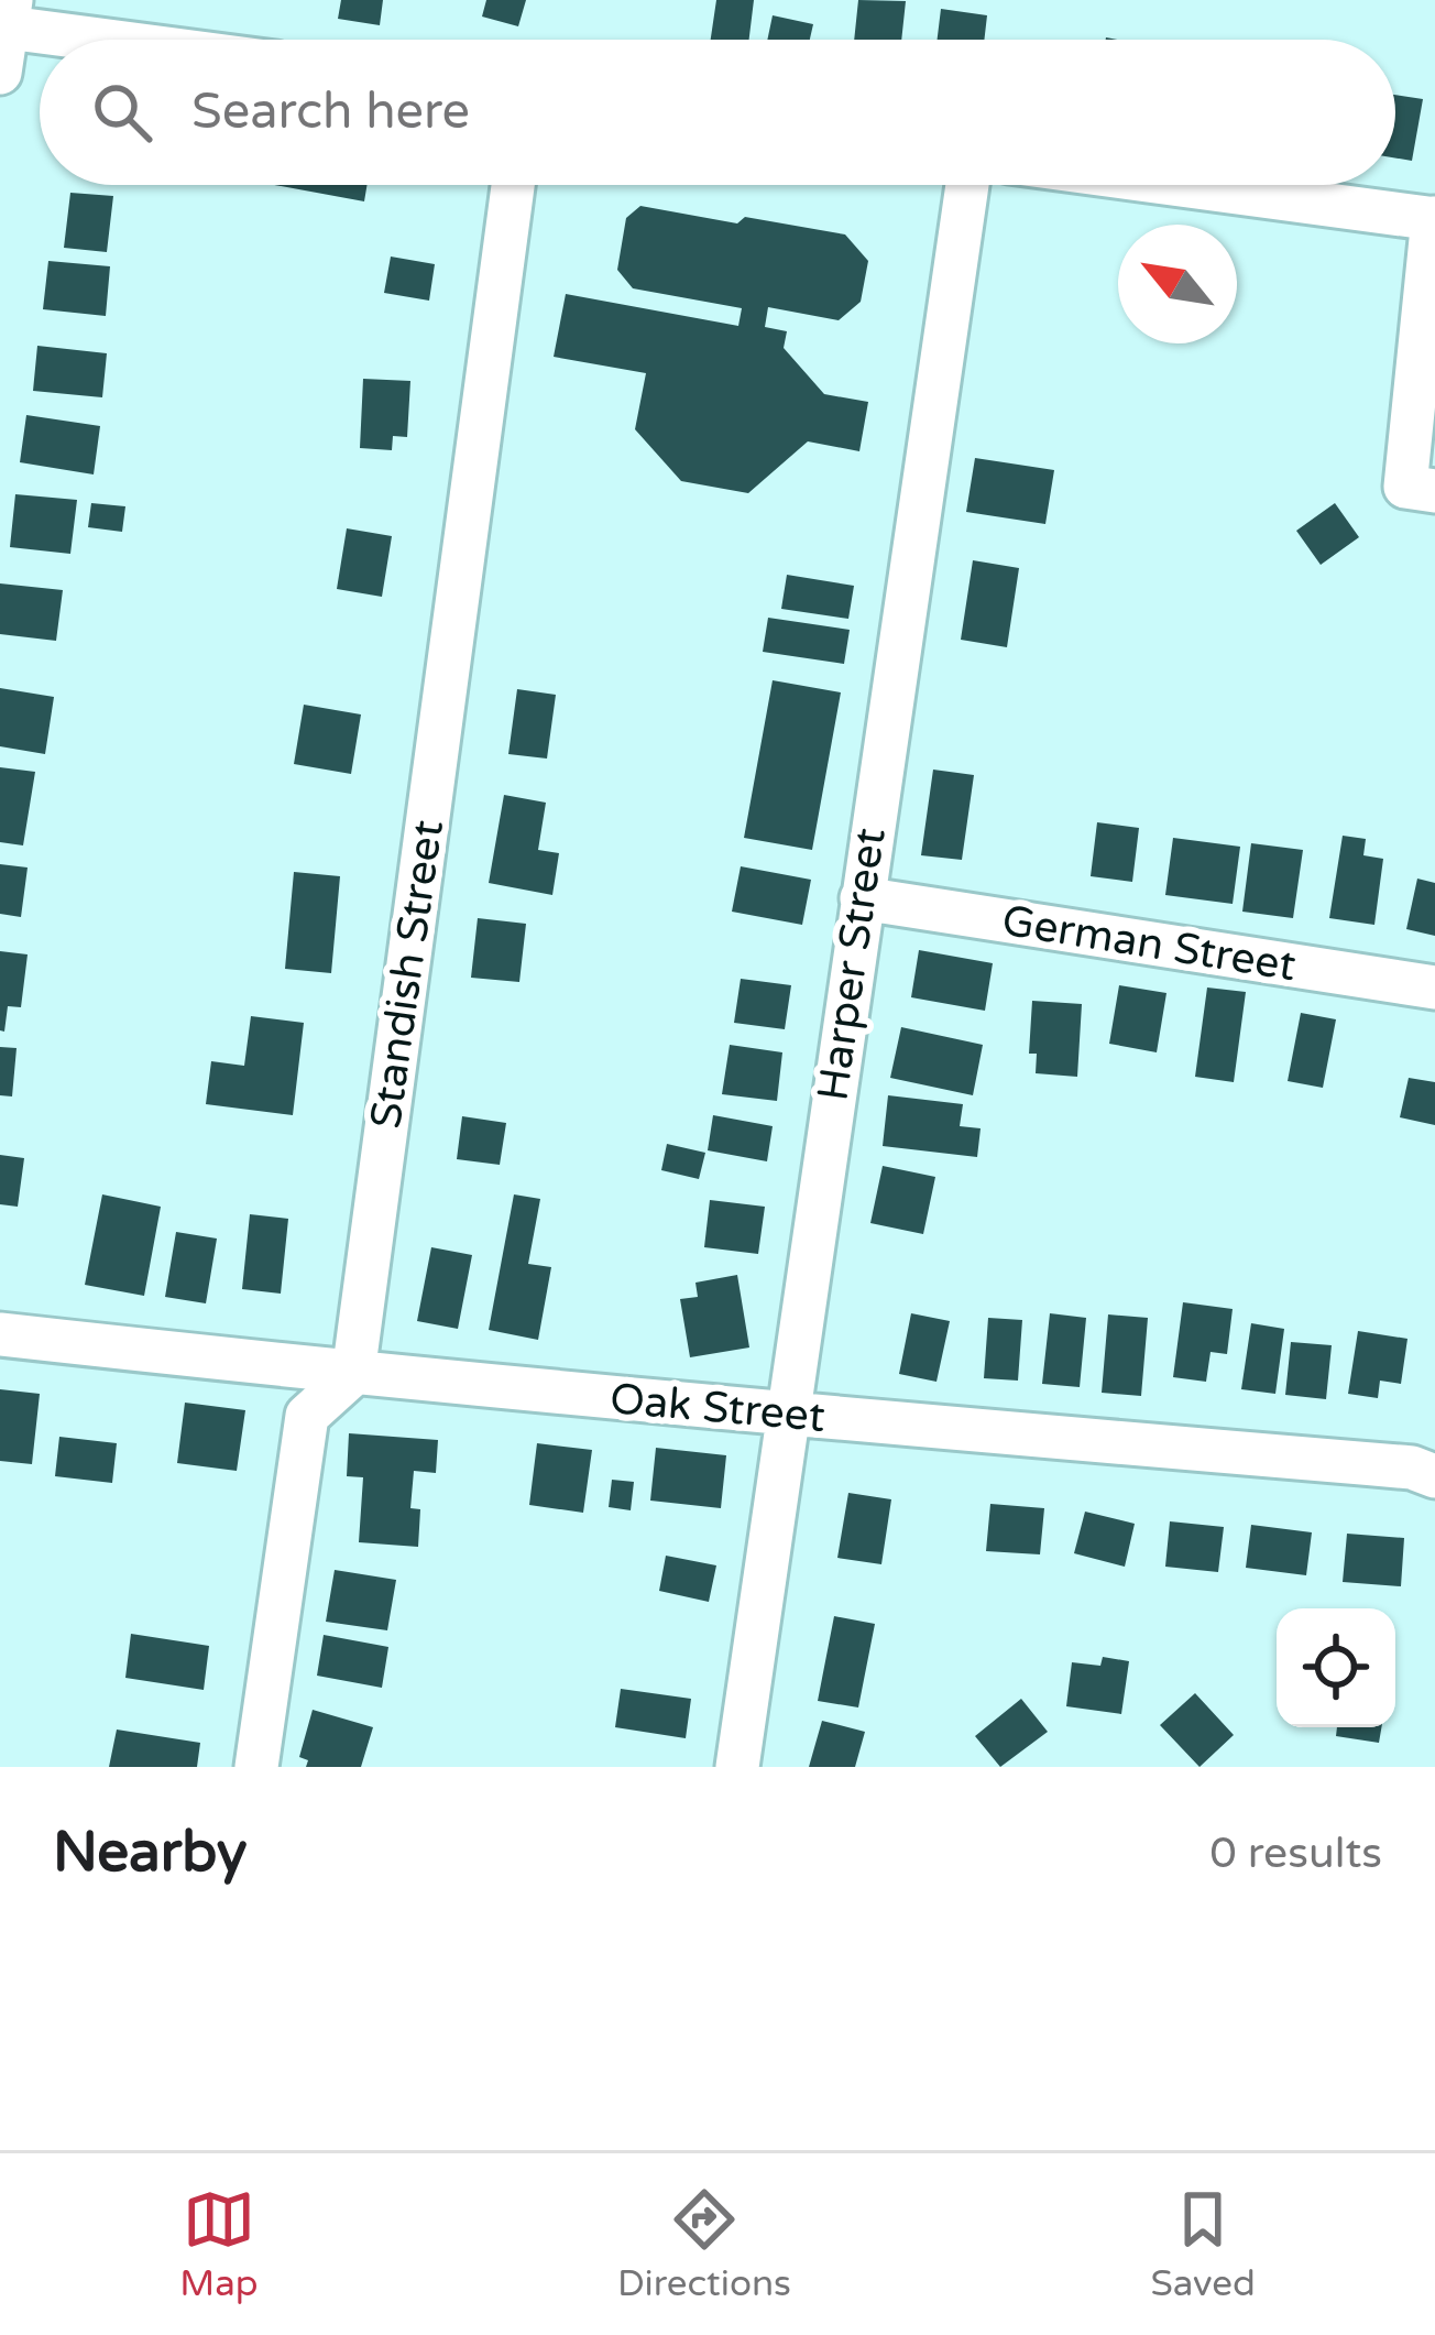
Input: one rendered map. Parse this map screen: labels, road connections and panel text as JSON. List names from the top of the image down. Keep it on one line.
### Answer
{"streets":{"street":["German Street","Harper Street","Standish Street","Oak Street"]},"crossings":[["German Street","Harper Street"],["Harper Street","Oak Street"],["Standish Street","Oak Street"]],"north":"top left","page":{"search":"Search here","heading":["Nearby","0 results"],"nav":["Map","Directions","Saved"]}}
